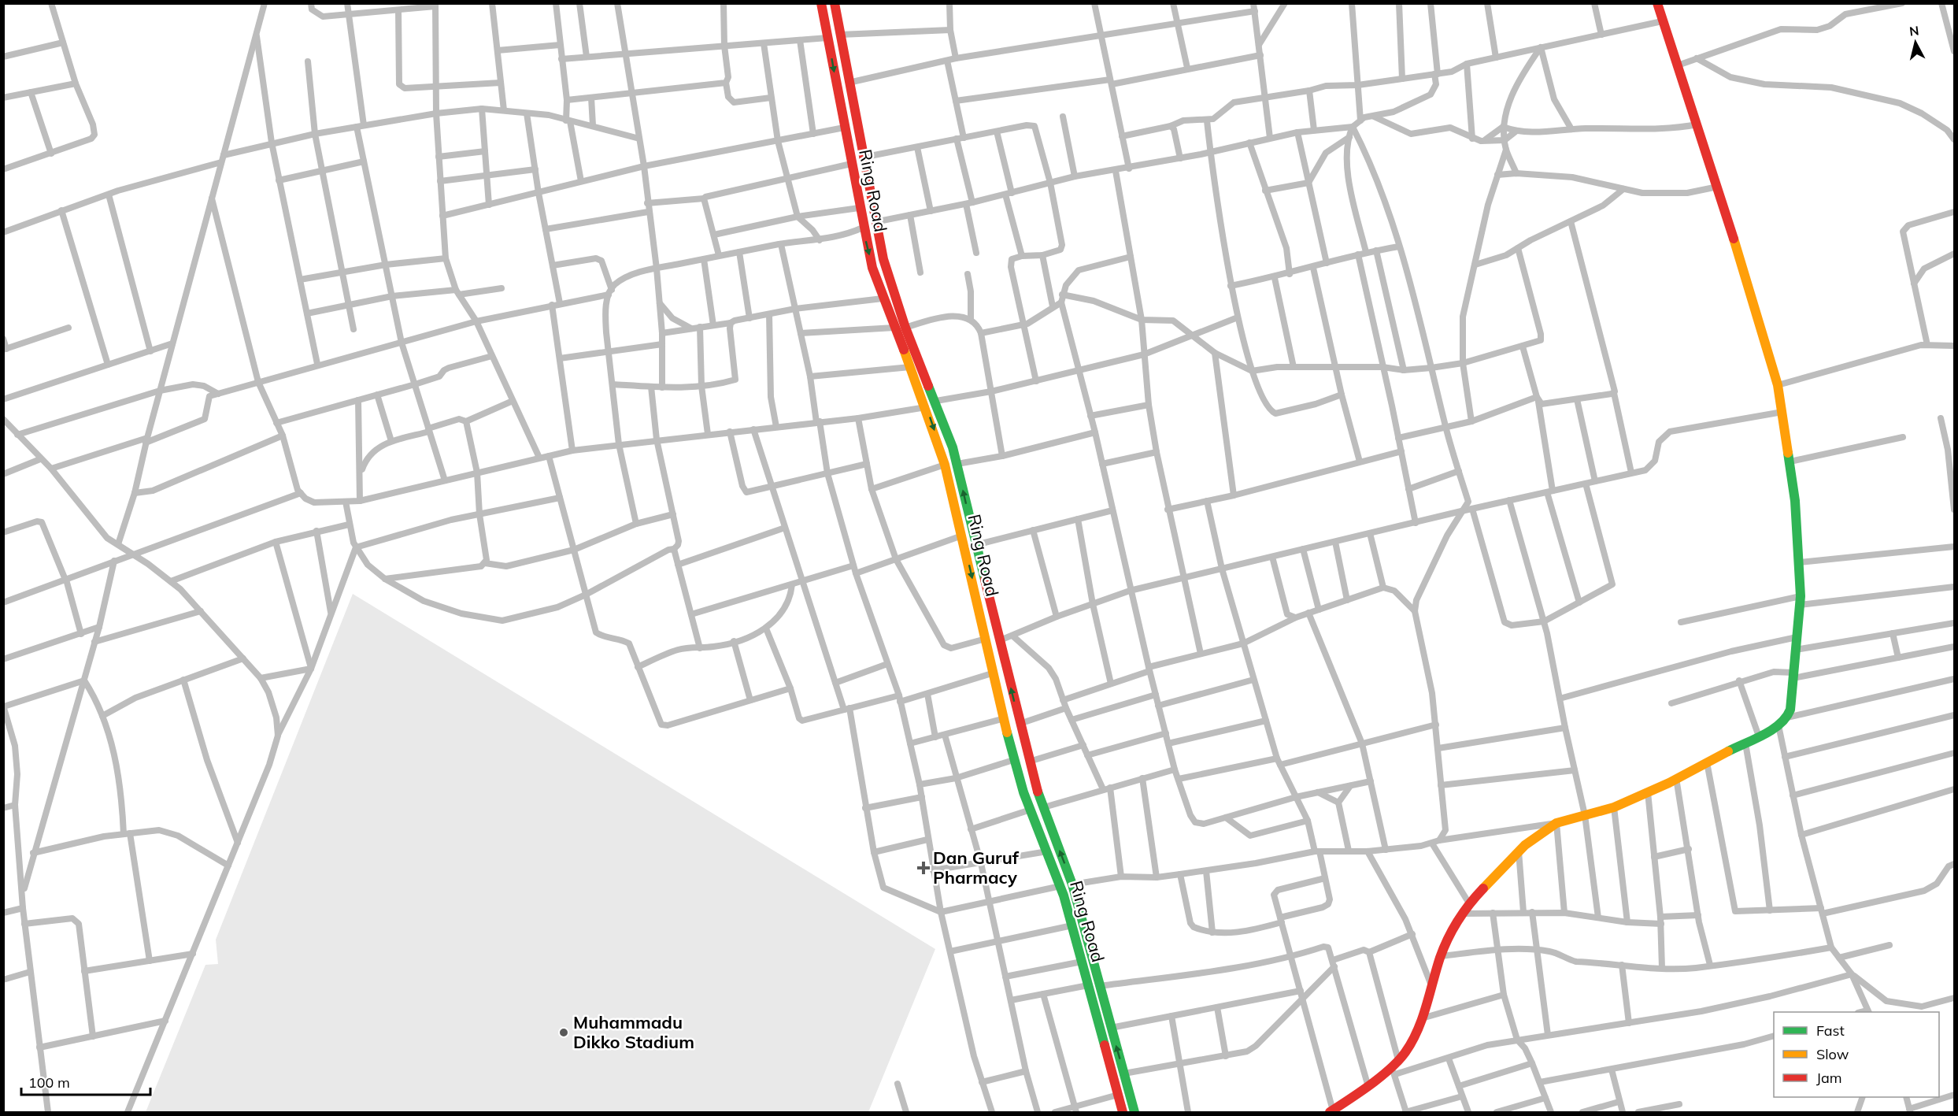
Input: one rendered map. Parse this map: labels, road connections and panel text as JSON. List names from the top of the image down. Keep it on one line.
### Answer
{"streets":{"main road":["Ring Road"]},"places":{"health":["Dan Guruf Pharmacy"],"other":["Muhammadu Dikko Stadium"]},"legend":["Fast","Slow","Jam"],"scale_bar":"100 m","north":"top"}
